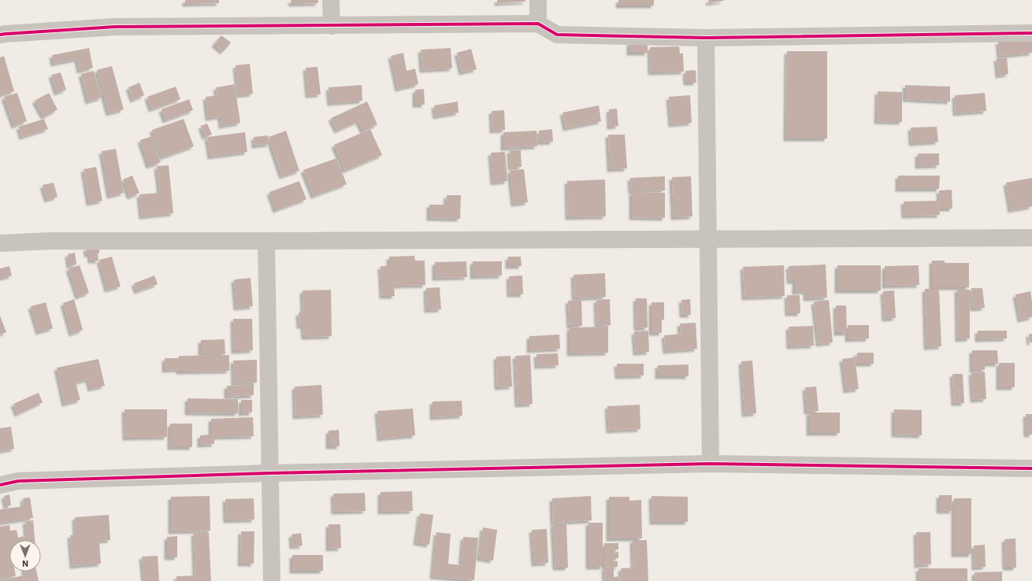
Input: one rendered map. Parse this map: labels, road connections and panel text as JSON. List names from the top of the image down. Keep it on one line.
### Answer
{"north":"bottom"}
